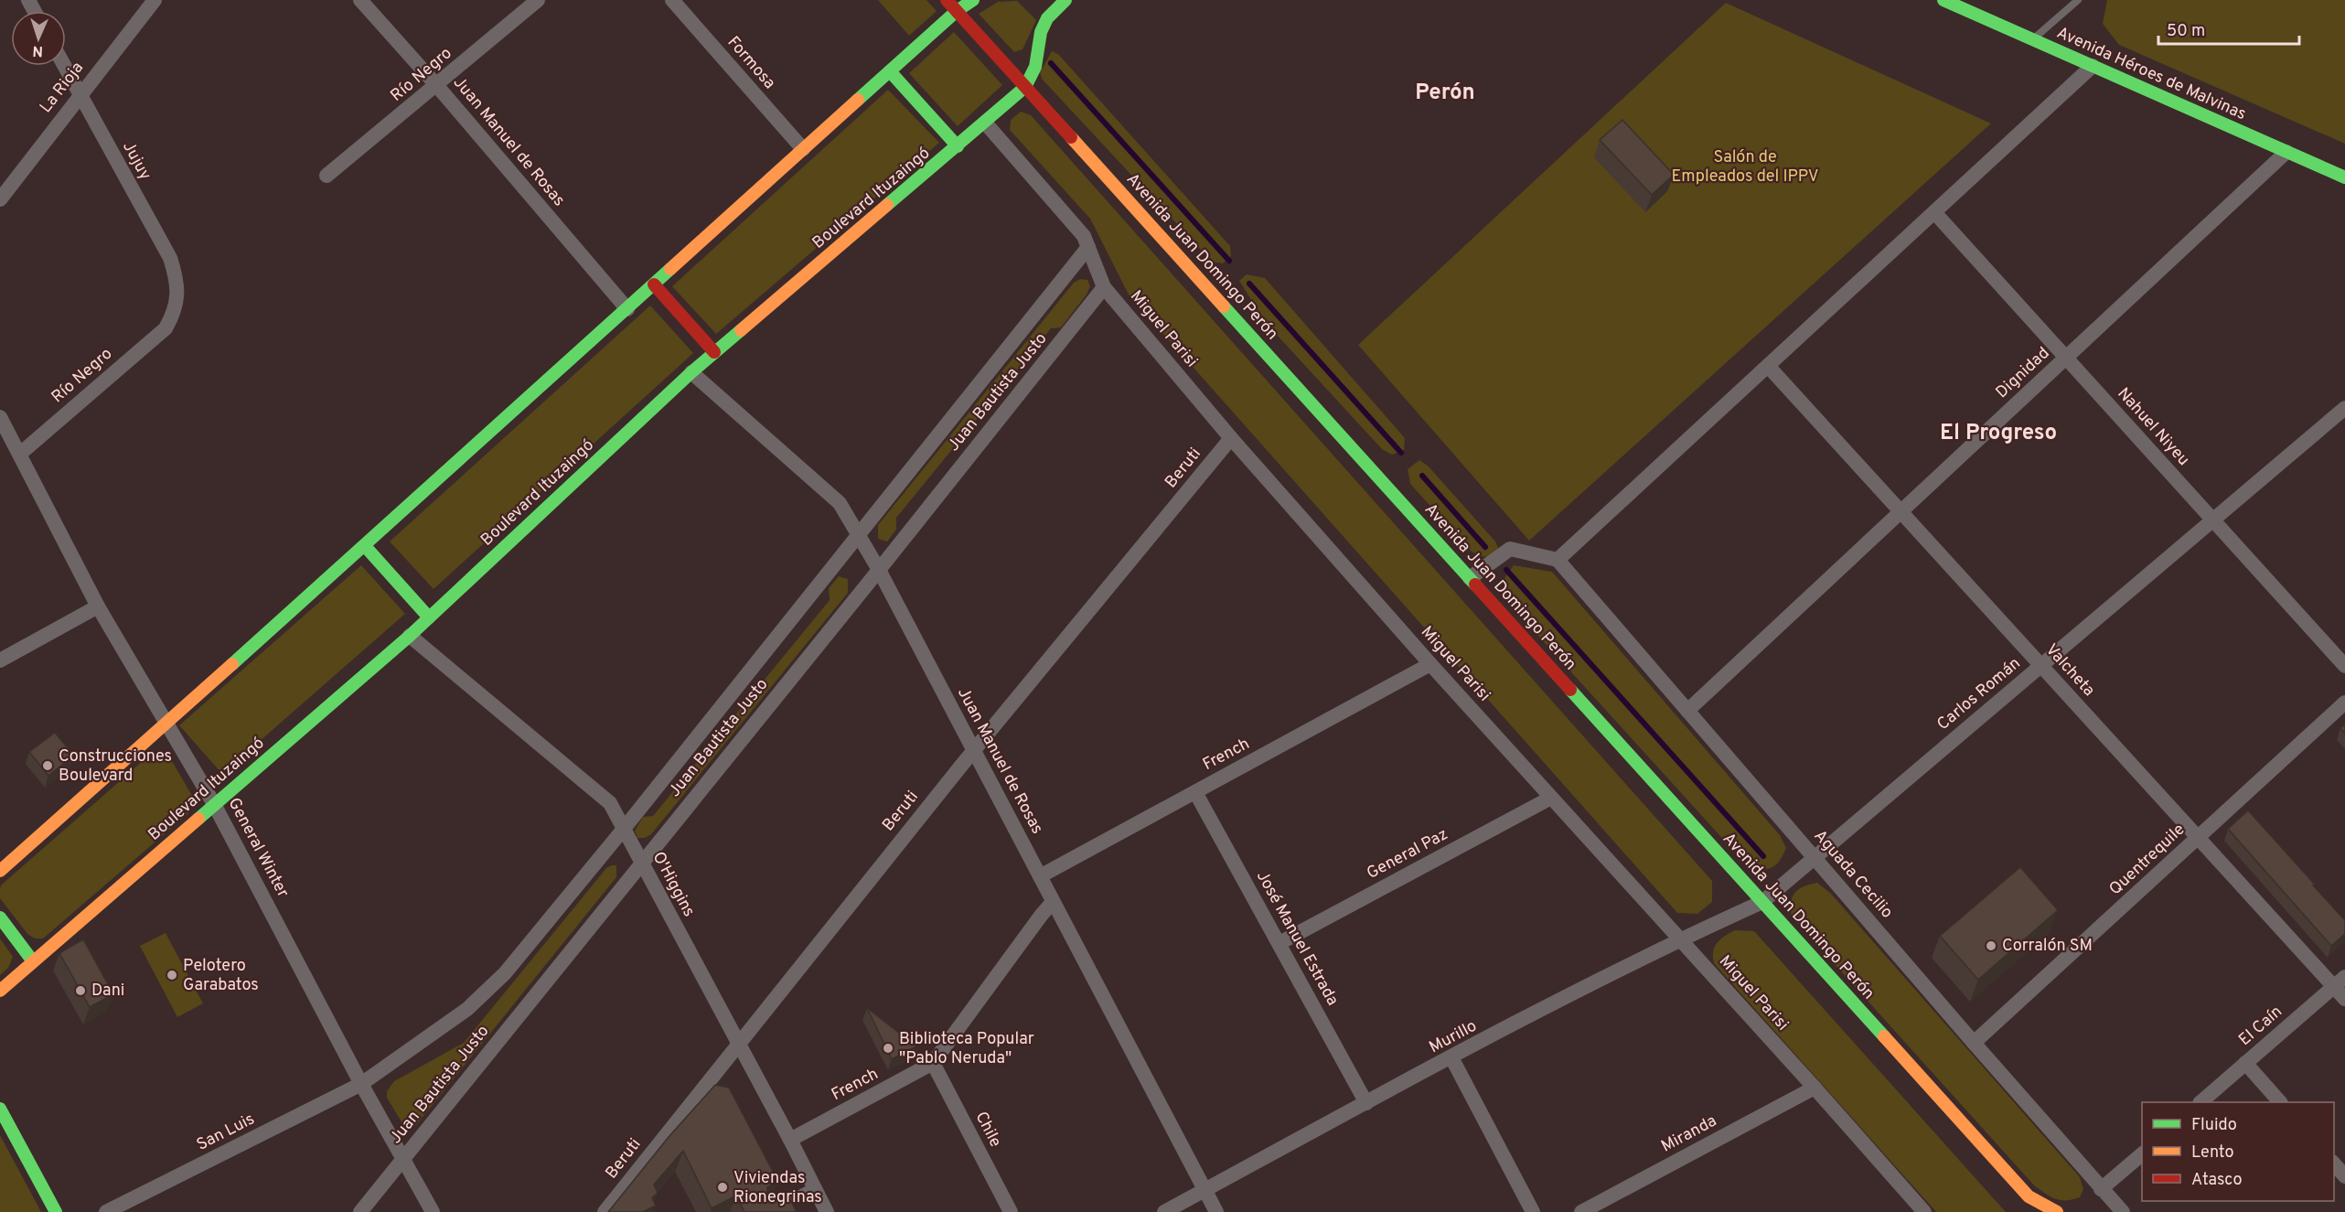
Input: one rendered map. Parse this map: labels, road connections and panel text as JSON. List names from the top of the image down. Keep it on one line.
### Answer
{"streets":{"main road":["Avenida Héroes de Malvinas","Boulevard Ituzaingó","Avenida Juan Domingo Perón"],"street":["Formosa","Río Negro","La Rioja","Juan Manuel de Rosas","Jujuy","Miguel Parisi","Dignidad","Juan Bautista Justo","Nahuel Niyeu","Beruti","Valcheta","Carlos Román","French","General Winter","General Paz","Quentrequile","Aguada Cecilio","O'Higgins","José Manuel Estrada","El Caín","Murillo","Chile","San Luis","Miranda"]},"crossings":[["Avenida Héroes de Malvinas","Dignidad"],["Río Negro","Juan Manuel de Rosas"],["Río Negro","Jujuy"],["Río Negro","General Winter"],["La Rioja","Jujuy"],["Juan Manuel de Rosas","Boulevard Ituzaingó"],["Juan Manuel de Rosas","Juan Bautista Justo"],["Juan Manuel de Rosas","Beruti"],["Juan Manuel de Rosas","French"],["Juan Manuel de Rosas","Murillo"],["Boulevard Ituzaingó","Avenida Juan Domingo Perón"],["Boulevard Ituzaingó","Miguel Parisi"],["Boulevard Ituzaingó","General Winter"],["Boulevard Ituzaingó","O'Higgins"],["Avenida Juan Domingo Perón","Carlos Román"],["Avenida Juan Domingo Perón","Murillo"],["Miguel Parisi","Juan Bautista Justo"],["Miguel Parisi","Beruti"],["Miguel Parisi","French"],["Miguel Parisi","General Paz"],["Miguel Parisi","Murillo"],["Miguel Parisi","Miranda"],["Dignidad","Nahuel Niyeu"],["Dignidad","Valcheta"],["Dignidad","Aguada Cecilio"],["Juan Bautista Justo","General Winter"],["Juan Bautista Justo","O'Higgins"],["Juan Bautista Justo","San Luis"],["Nahuel Niyeu","Carlos Román"],["Beruti","O'Higgins"],["Valcheta","Carlos Román"],["Valcheta","Quentrequile"],["Valcheta","El Caín"],["Carlos Román","Aguada Cecilio"],["Carlos Román","Murillo"],["French","O'Higgins"],["French","José Manuel Estrada"],["French","Chile"],["General Winter","San Luis"],["General Paz","José Manuel Estrada"],["Quentrequile","Aguada Cecilio"],["José Manuel Estrada","Murillo"]],"districts":["Perón","El Progreso"],"parks":["Salón de Empleados del IPPV"],"places":["Construcciones Boulevard","Corralón SM","Pelotero Garabatos","Dani","Biblioteca Popular \"Pablo Neruda\"","Viviendas Rionegrinas"],"legend":["Fluido","Lento","Atasco"],"scale_bar":"50 m","north":"bottom"}
